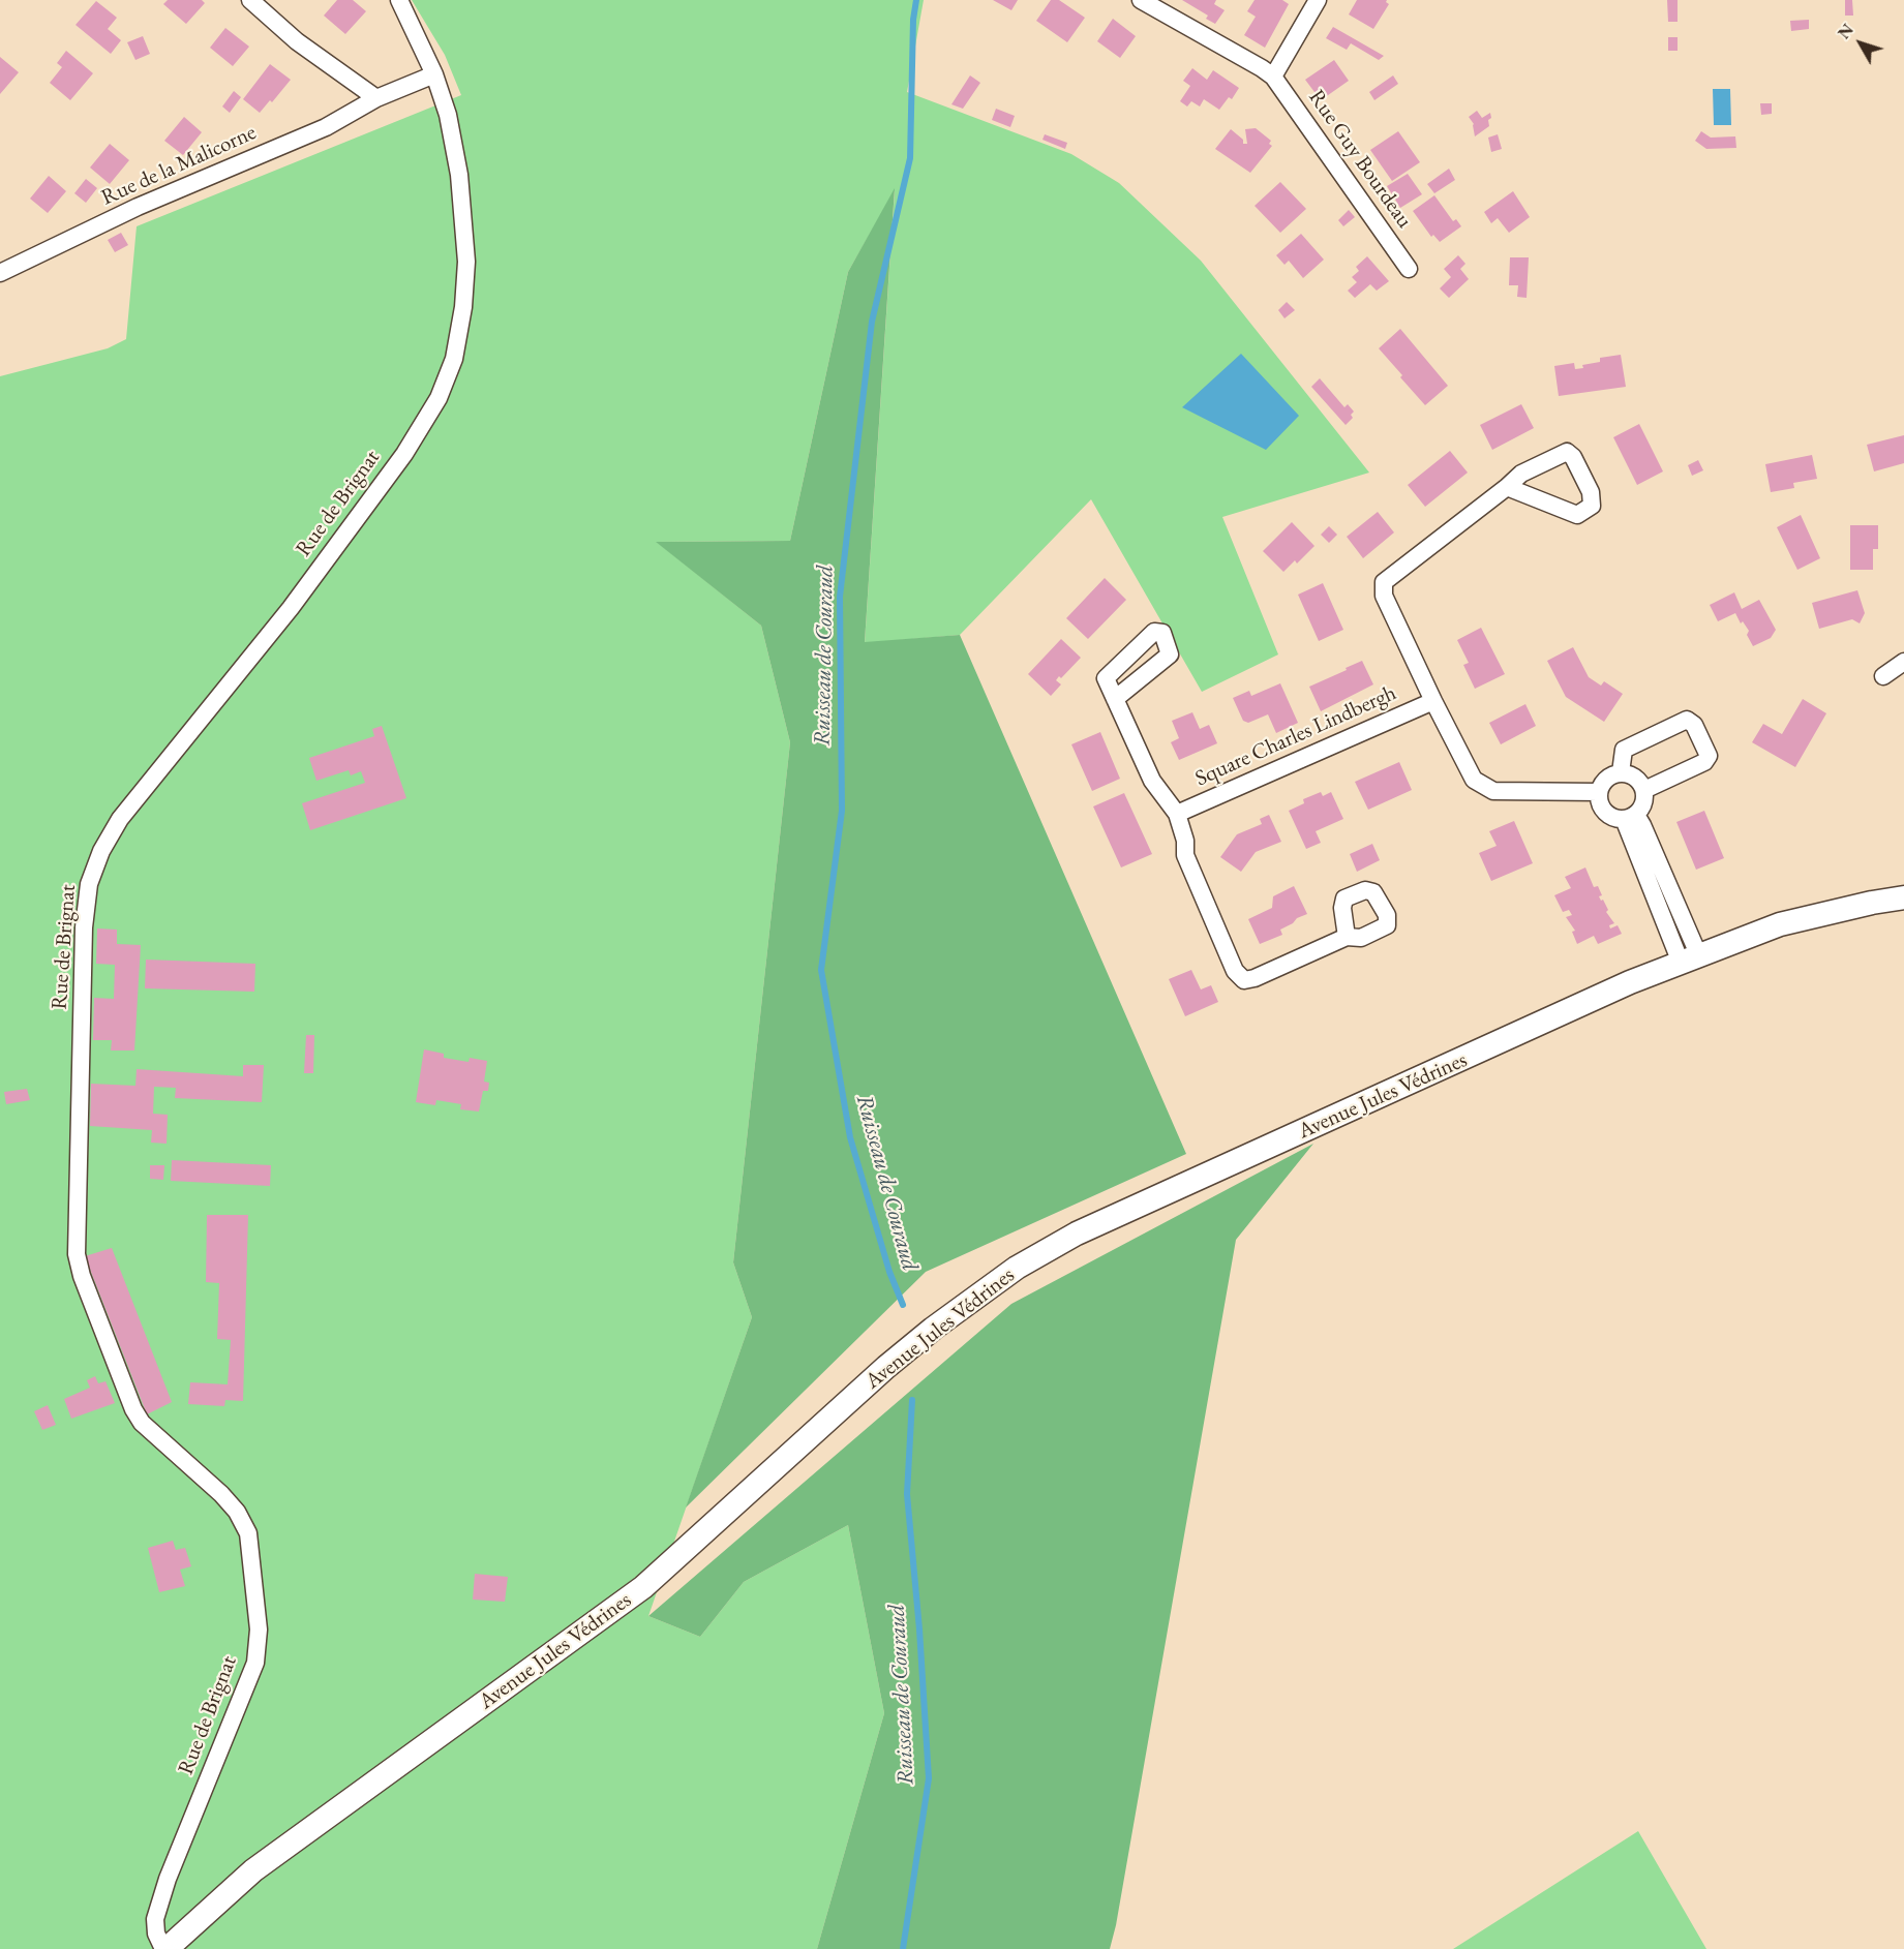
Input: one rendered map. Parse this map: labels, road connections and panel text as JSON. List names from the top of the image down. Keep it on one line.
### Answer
{"streets":{"main road":["Avenue Jules Védrines"],"street":["Rue Guy Bourdeau","Rue de la Malicorne","Rue de Brignat","Square Charles Lindbergh"]},"crossings":[["Rue de la Malicorne","Rue de Brignat"],["Rue de Brignat","Avenue Jules Védrines"]],"water":["Ruisseau de Couraud"],"north":"top left"}
